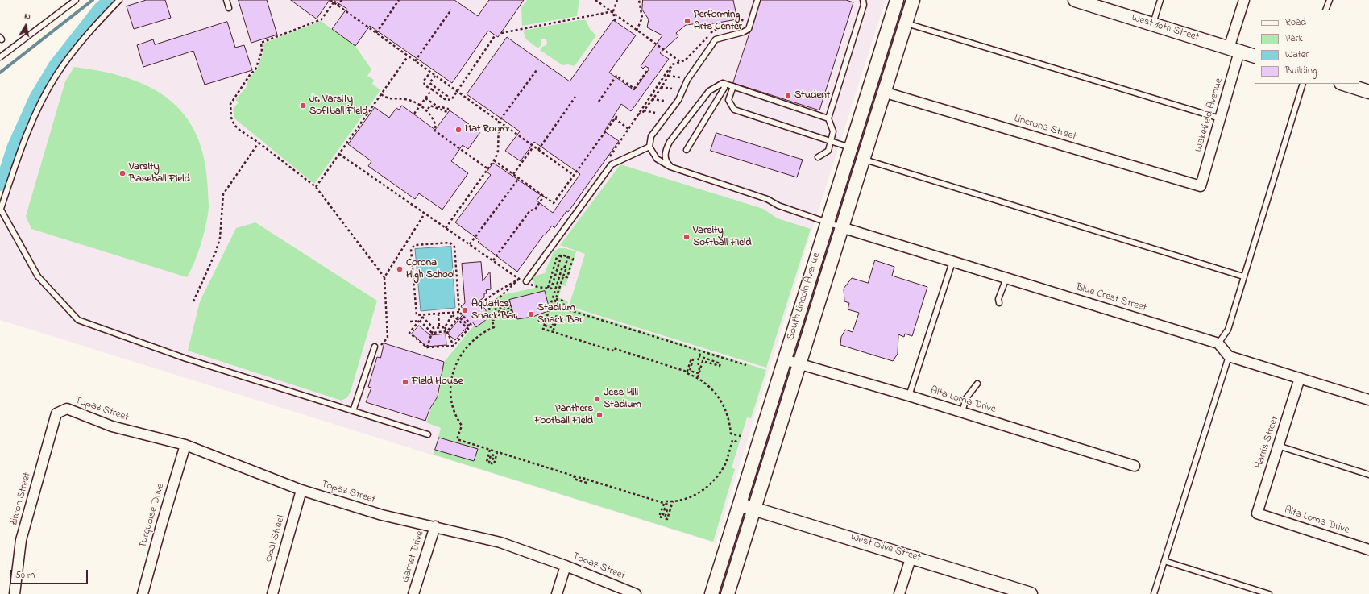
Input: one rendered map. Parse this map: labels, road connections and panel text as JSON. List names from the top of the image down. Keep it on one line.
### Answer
{"streets":{"main road":["West 10th Street","South Lincoln Avenue","West Olive Street"],"street":["Wakefield Avenue","Lincrona Street","Blue Crest Street","Alta Loma Drive","Topaz Street","Harris Street","Zircon Street","Turquoise Drive","Opal Street","Garnet Drive"]},"crossings":[["West 10th Street","Wakefield Avenue"],["Wakefield Avenue","Lincrona Street"],["Lincrona Street","South Lincoln Avenue"],["South Lincoln Avenue","Blue Crest Street"],["South Lincoln Avenue","Alta Loma Drive"],["South Lincoln Avenue","West Olive Street"],["Alta Loma Drive","Harris Street"],["Topaz Street","Zircon Street"],["Topaz Street","Turquoise Drive"],["Topaz Street","Opal Street"],["Topaz Street","Garnet Drive"]],"places":["Performing Arts Center","Student","Jr. Varsity Softball Field","Mat Room","Varsity Baseball Field","Varsity Softball Field","Corona High School","Aquatics Snack Bar","Stadium Snack Bar","Field House","Jess Hill Stadium","Panthers Football Field"],"legend":["Road","Park","Water","Building"],"scale_bar":"50 m","north":"top"}
